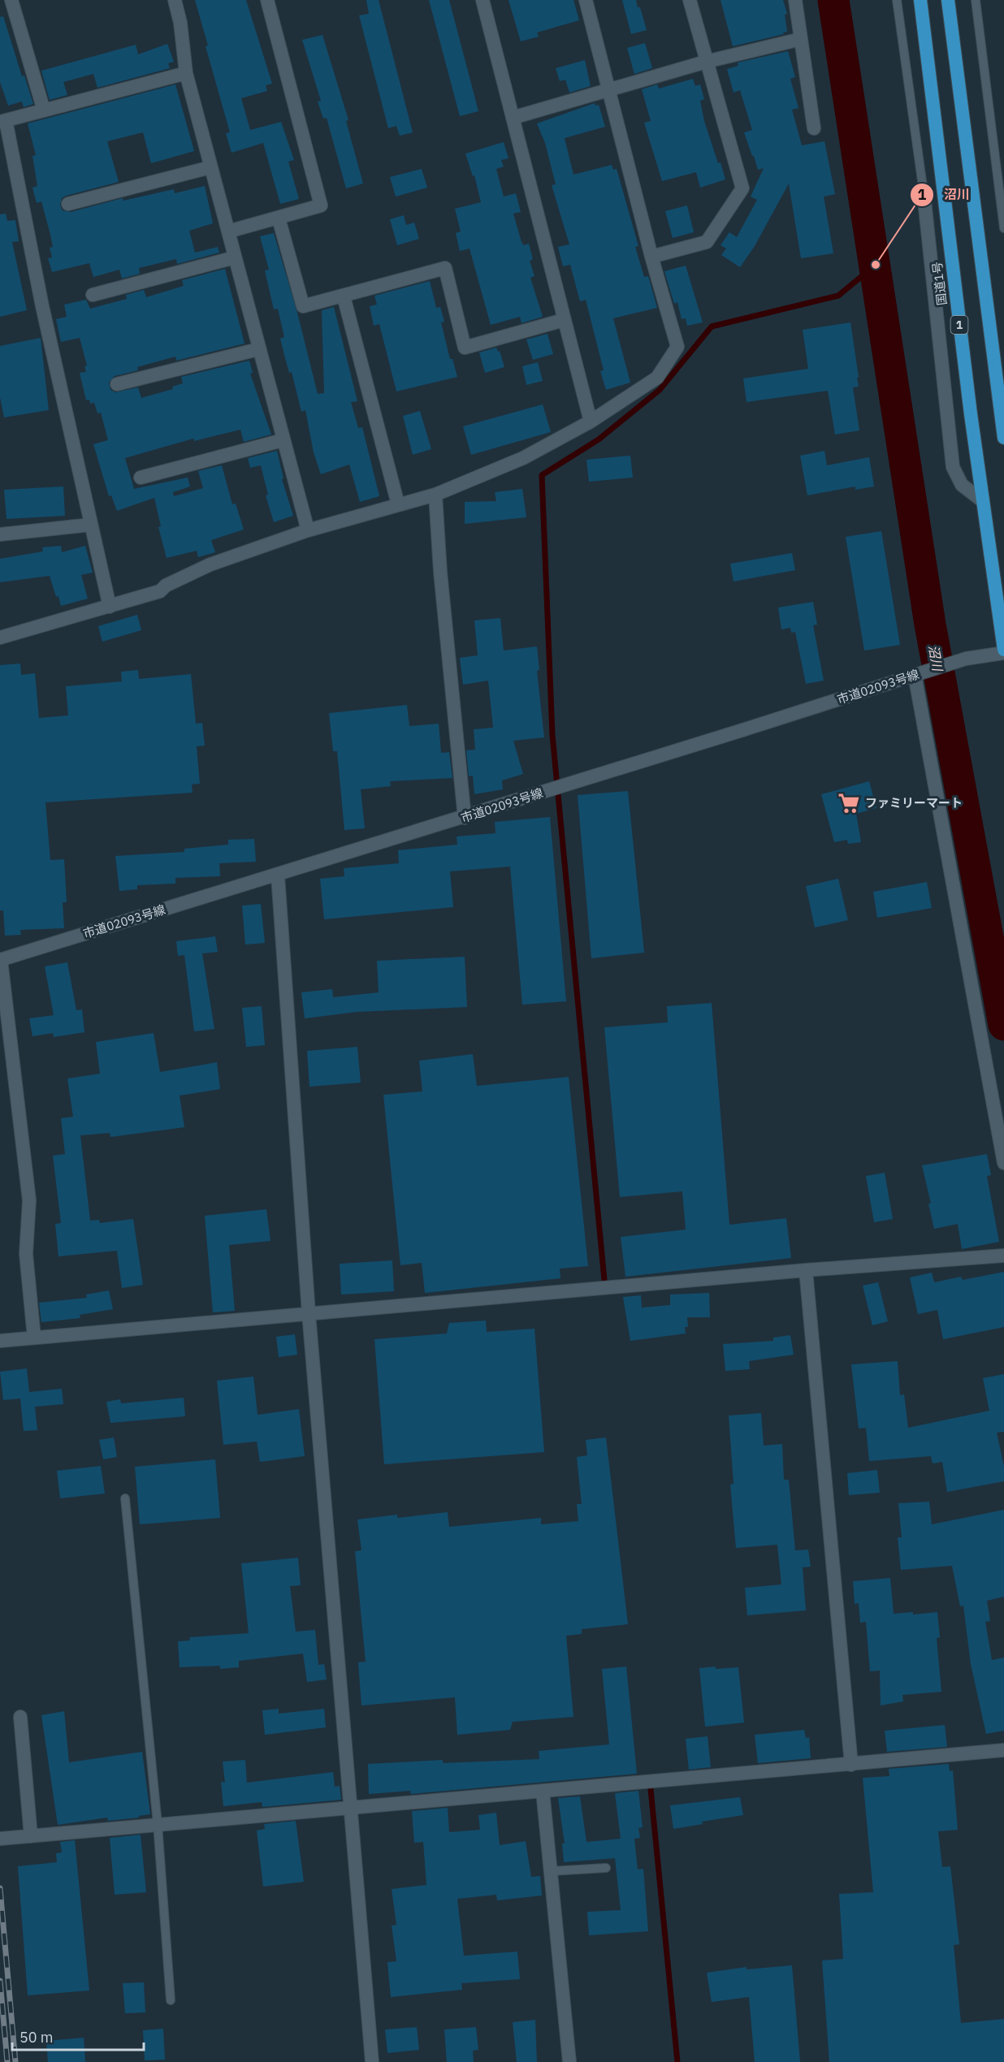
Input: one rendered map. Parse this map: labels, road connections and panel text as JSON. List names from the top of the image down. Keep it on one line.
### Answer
{"streets":{"highway":["国道1号","1"],"street":["市道02093号線"]},"crossings":[["国道1号","市道02093号線"]],"water":["沼川"],"places":{"other":["沼川"],"supermarket":["ファミリーマート"]},"scale_bar":"50 m"}
